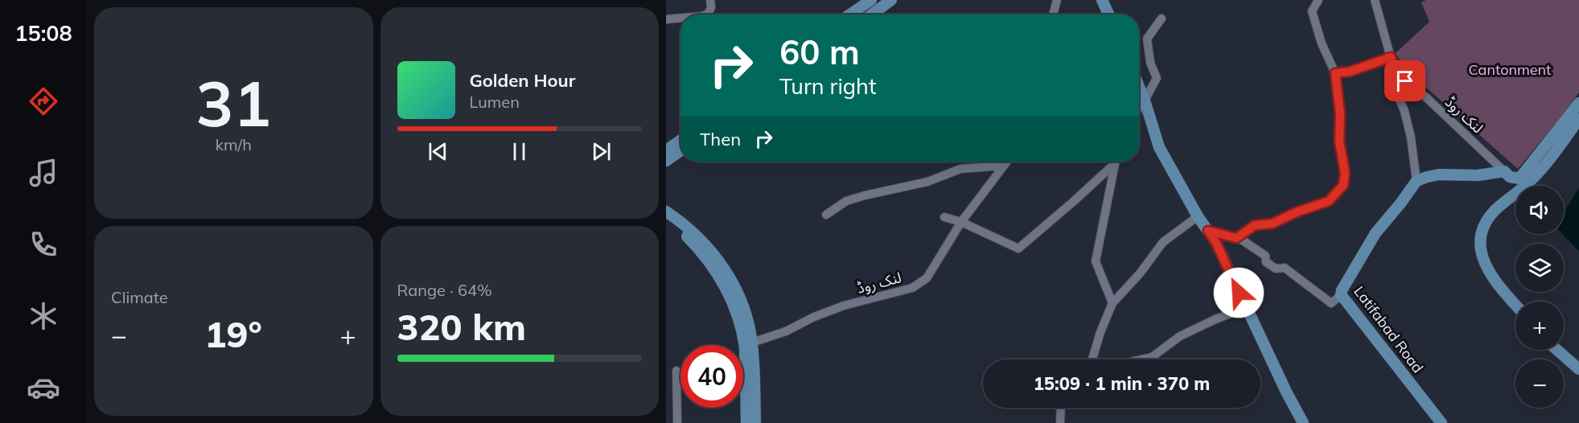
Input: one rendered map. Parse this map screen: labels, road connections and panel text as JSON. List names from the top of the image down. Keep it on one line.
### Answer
{"streets":{"street":["لنک روڈ","Latifabad Road"]},"parks":["Cantonment"],"page":{"tabs":"15:08","tile":[["31","km/h"],"Climate",["Range · 64%","320 km"]],"turn":["60 m","Turn right"],"song":["Golden Hour","Lumen"],"then":"Then","map_buttons":["+","−"],"heat":["−","19°","+"],"limit":"40","trip":"15:09 · 1 min · 370 m"}}
